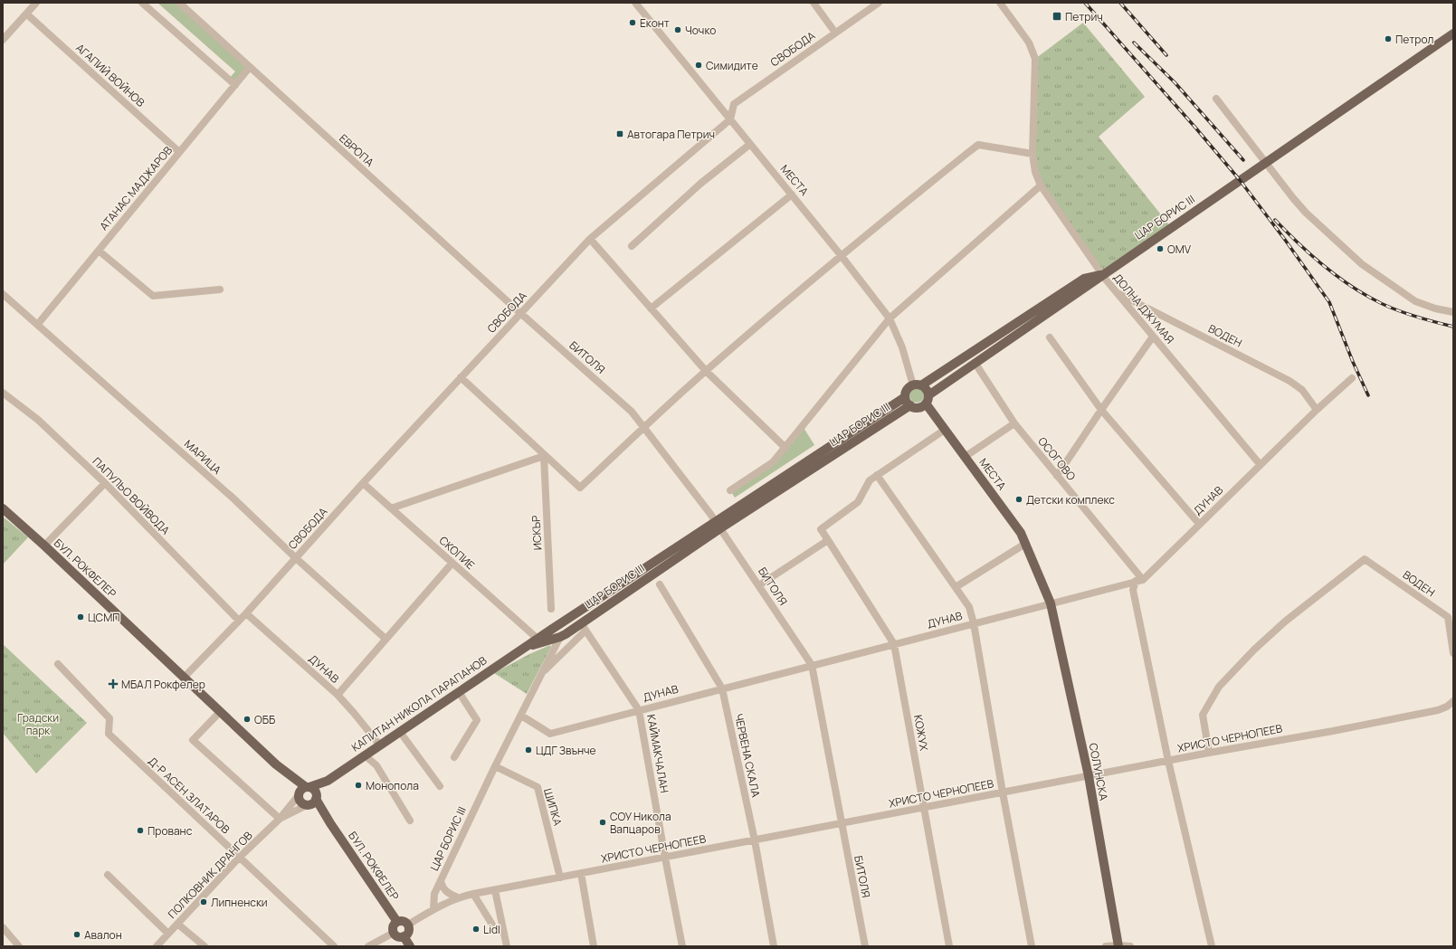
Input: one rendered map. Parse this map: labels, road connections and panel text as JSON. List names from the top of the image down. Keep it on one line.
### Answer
{"streets":{"main road":["МЕСТА","ЦАР БОРИС III","БУЛ. РОКФЕЛЕР","КАПИТАН НИКОЛА ПАРАПАНОВ","СОЛУНСКА"],"street":["СВОБОДА","АГАПИЙ ВОЙНОВ","ЕВРОПА","АТАНАС МАДЖАРОВ","ДОЛНА ДЖУМАЯ","ВОДЕН","БИТОЛЯ","МАРИЦА","ОСОГОВО","ПАПУЛЬО ВОЙВОДА","ДУНАВ","ИСКЪР","СКОПИЕ","КОЖУХ","ХРИСТО ЧЕРНОПЕЕВ","КАЙМАКЧАЛАН","ЧЕРВЕНА СКАЛА","Д-Р АСЕН ЗЛАТАРОВ","ШИПКА","ПОЛКОВНИК ДРАНГОВ"]},"crossings":[["СВОБОДА","ЕВРОПА"],["СВОБОДА","МЕСТА"],["СВОБОДА","БИТОЛЯ"],["СВОБОДА","МАРИЦА"],["СВОБОДА","ПАПУЛЬО ВОЙВОДА"],["СВОБОДА","ДУНАВ"],["СВОБОДА","СКОПИЕ"],["СВОБОДА","БУЛ. РОКФЕЛЕР"],["АГАПИЙ ВОЙНОВ","АТАНАС МАДЖАРОВ"],["ЕВРОПА","АТАНАС МАДЖАРОВ"],["ЕВРОПА","БИТОЛЯ"],["МЕСТА","ЦАР БОРИС III"],["МЕСТА","ДУНАВ"],["МЕСТА","СОЛУНСКА"],["АТАНАС МАДЖАРОВ","МАРИЦА"],["ЦАР БОРИС III","ДОЛНА ДЖУМАЯ"],["ЦАР БОРИС III","БИТОЛЯ"],["ЦАР БОРИС III","ОСОГОВО"],["ЦАР БОРИС III","ДУНАВ"],["ЦАР БОРИС III","КАПИТАН НИКОЛА ПАРАПАНОВ"],["ЦАР БОРИС III","ХРИСТО ЧЕРНОПЕЕВ"],["ЦАР БОРИС III","КАЙМАКЧАЛАН"],["ЦАР БОРИС III","ШИПКА"],["ДОЛНА ДЖУМАЯ","ВОДЕН"],["ДОЛНА ДЖУМАЯ","ДУНАВ"],["ВОДЕН","ДУНАВ"],["ВОДЕН","ХРИСТО ЧЕРНОПЕЕВ"],["БИТОЛЯ","ДУНАВ"],["БИТОЛЯ","ХРИСТО ЧЕРНОПЕЕВ"],["ОСОГОВО","ДУНАВ"],["ДУНАВ","КАПИТАН НИКОЛА ПАРАПАНОВ"],["ДУНАВ","КОЖУХ"],["ДУНАВ","КАЙМАКЧАЛАН"],["ДУНАВ","ЧЕРВЕНА СКАЛА"],["ДУНАВ","СОЛУНСКА"],["СКОПИЕ","КАПИТАН НИКОЛА ПАРАПАНОВ"],["БУЛ. РОКФЕЛЕР","КАПИТАН НИКОЛА ПАРАПАНОВ"],["БУЛ. РОКФЕЛЕР","ПОЛКОВНИК ДРАНГОВ"],["КАПИТАН НИКОЛА ПАРАПАНОВ","ПОЛКОВНИК ДРАНГОВ"],["КОЖУХ","ХРИСТО ЧЕРНОПЕЕВ"],["ХРИСТО ЧЕРНОПЕЕВ","КАЙМАКЧАЛАН"],["ХРИСТО ЧЕРНОПЕЕВ","ЧЕРВЕНА СКАЛА"],["ХРИСТО ЧЕРНОПЕЕВ","СОЛУНСКА"],["ХРИСТО ЧЕРНОПЕЕВ","ШИПКА"],["Д-Р АСЕН ЗЛАТАРОВ","ПОЛКОВНИК ДРАНГОВ"]],"parks":["Градски парк"],"places":{"transit":["Петрич","Автогара Петрич"],"other":["Еконт","Чочко","Петрол","Симидите","OMV","Детски комплекс","ЦСМП","ОББ","ЦДГ Звънче","Монопола","СОУ Никола Вапцаров","Прованс","Липненски","Lidl","Авалон"],"health":["МБАЛ Рокфелер"]}}
